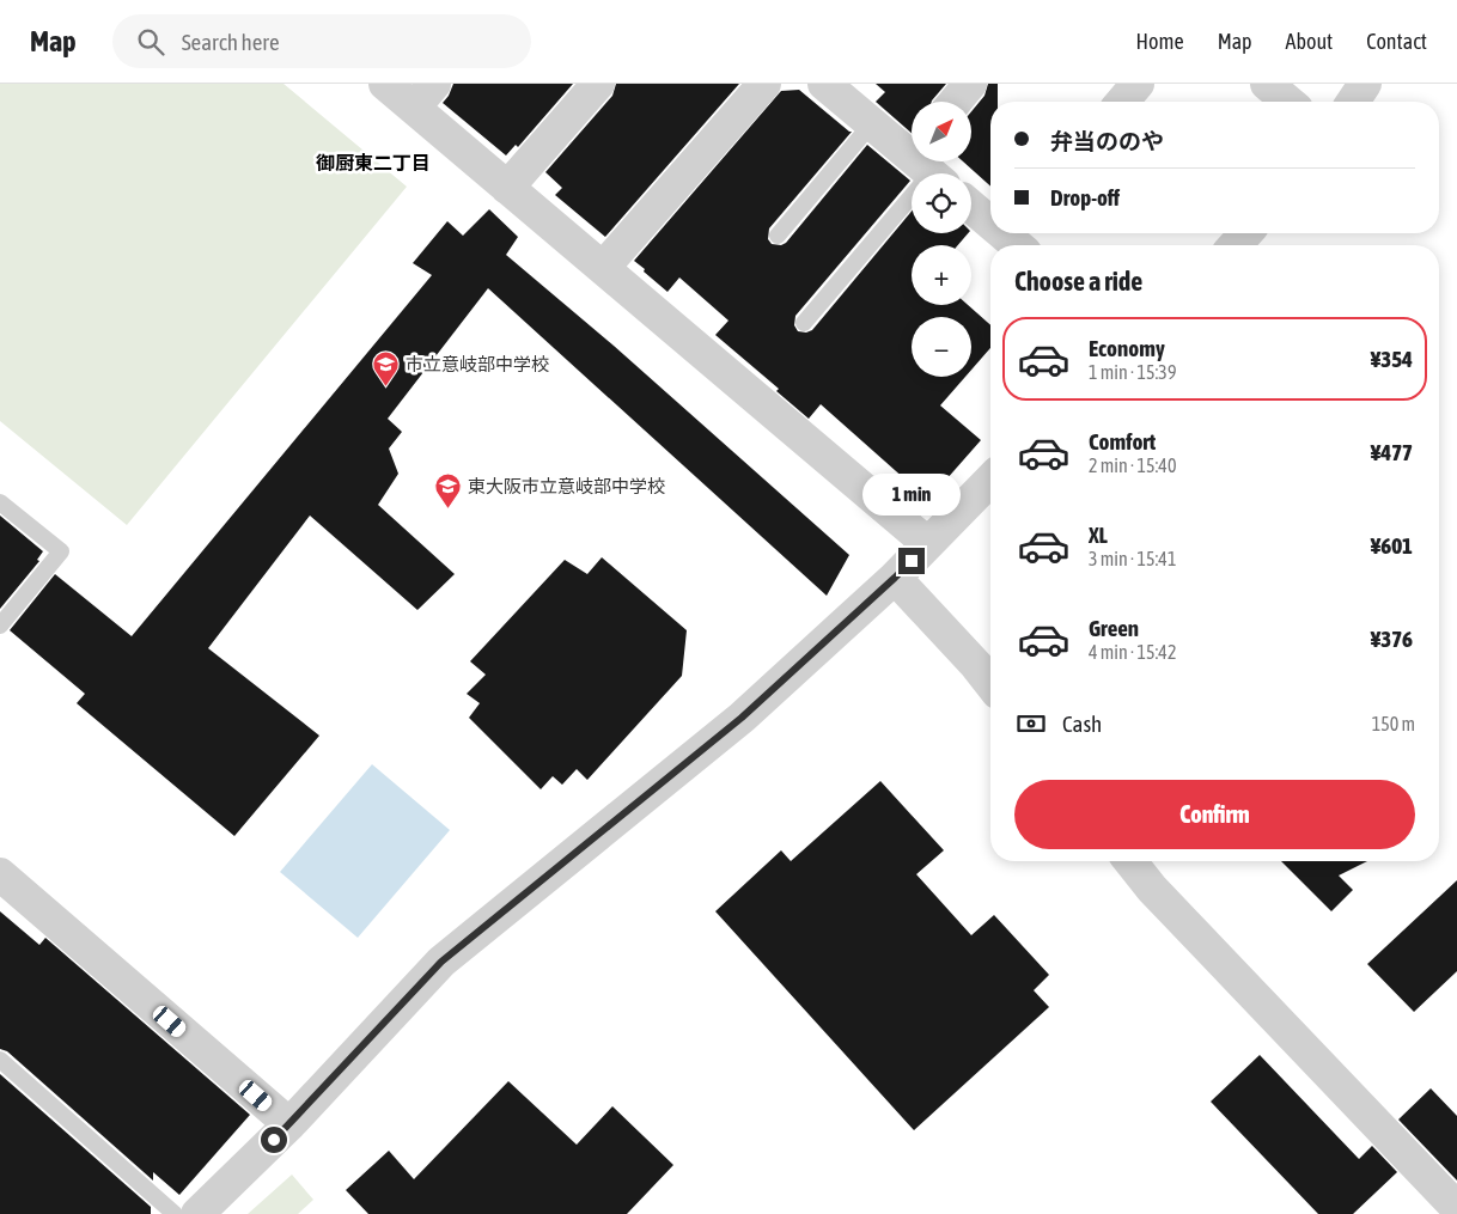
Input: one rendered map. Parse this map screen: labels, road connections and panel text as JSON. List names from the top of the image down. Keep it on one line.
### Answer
{"districts":["御厨東二丁目"],"places":{"school or university":["市立意岐部中学校","東大阪市立意岐部中学校"]},"north":"top right","page":{"header":"Map","search":"Search here","nav":["Home","Map","About","Contact"],"map_buttons":["+","−"],"banner":["弁当ののや","Drop-off"],"heading":"Choose a ride","list":[{"name":"Economy","note":"1 min · 15:39","value":"¥354"},{"name":"Comfort","note":"2 min · 15:40","value":"¥477"},{"name":"XL","note":"3 min · 15:41","value":"¥601"},{"name":"Green","note":"4 min · 15:42","value":"¥376"}],"bubble":"1 min","pay":["Cash","150 m"],"buttons":"Confirm"}}
